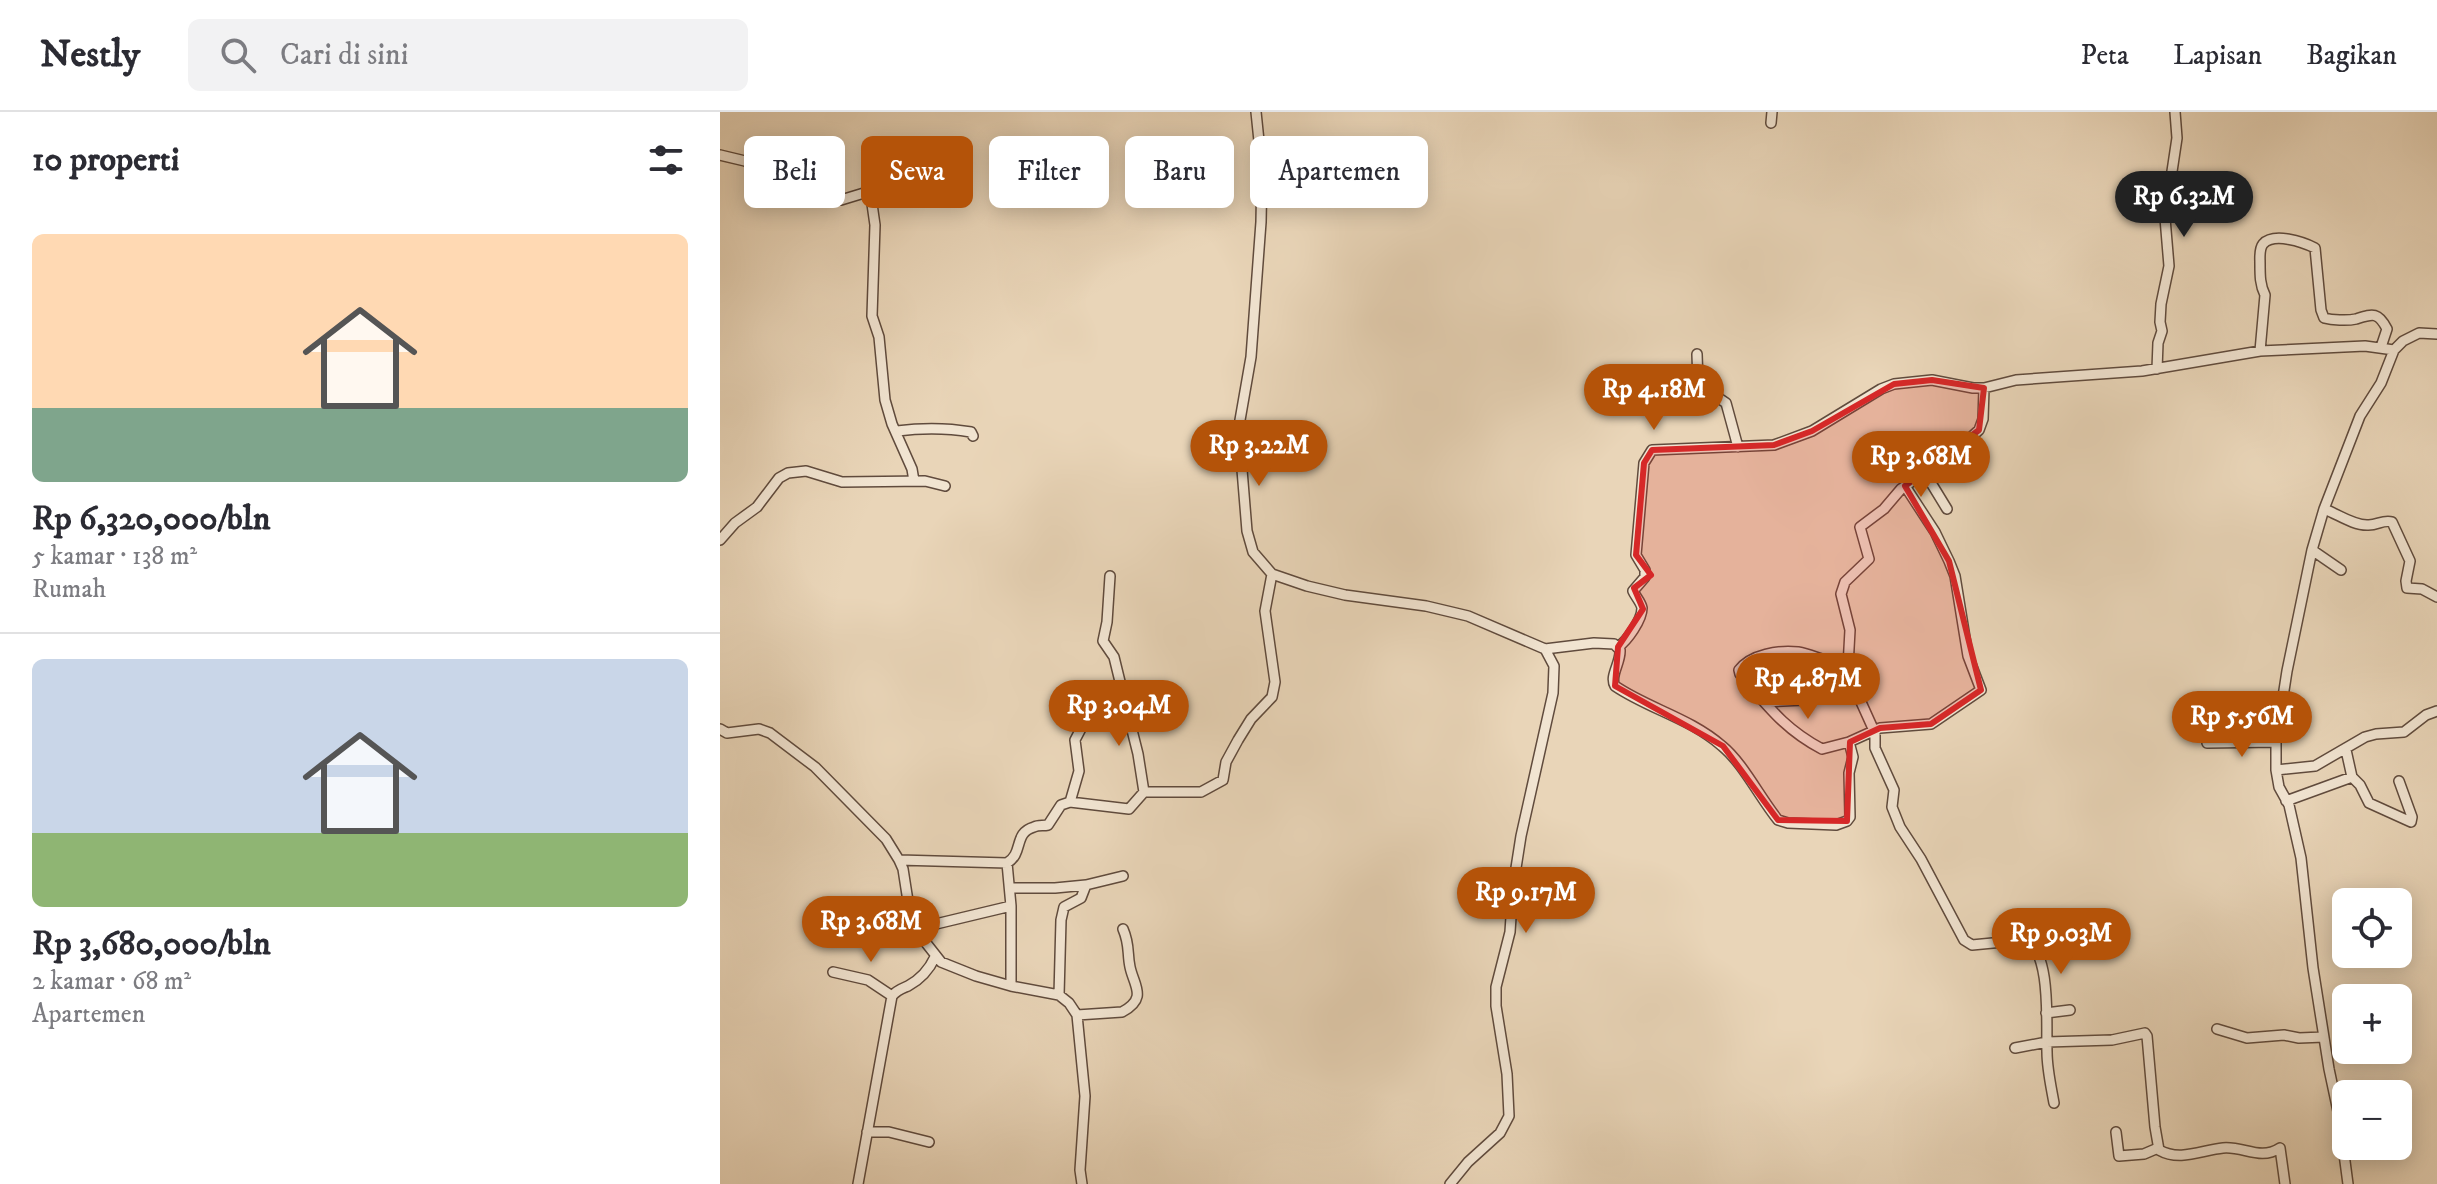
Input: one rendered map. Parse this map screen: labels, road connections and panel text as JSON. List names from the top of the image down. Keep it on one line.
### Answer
{"page":{"header":"Nestly","search":"Cari di sini","nav":["Peta","Lapisan","Bagikan"],"heading":"10 properti","chip":["Beli","Sewa","Filter","Baru","Apartemen"],"price":["Rp 6.32M","Rp 4.18M","Rp 3.22M","Rp 3.68M","Rp 4.87M","Rp 3.04M","Rp 5.56M","Rp 9.17M","Rp 3.68M","Rp 9.03M"],"list":[{"name":"Rp 6,320,000/bln","note":"5 kamar · 138 m² · Rumah"},{"name":"Rp 3,680,000/bln","note":"2 kamar · 68 m² · Apartemen"}],"map_buttons":["+","−"]}}
